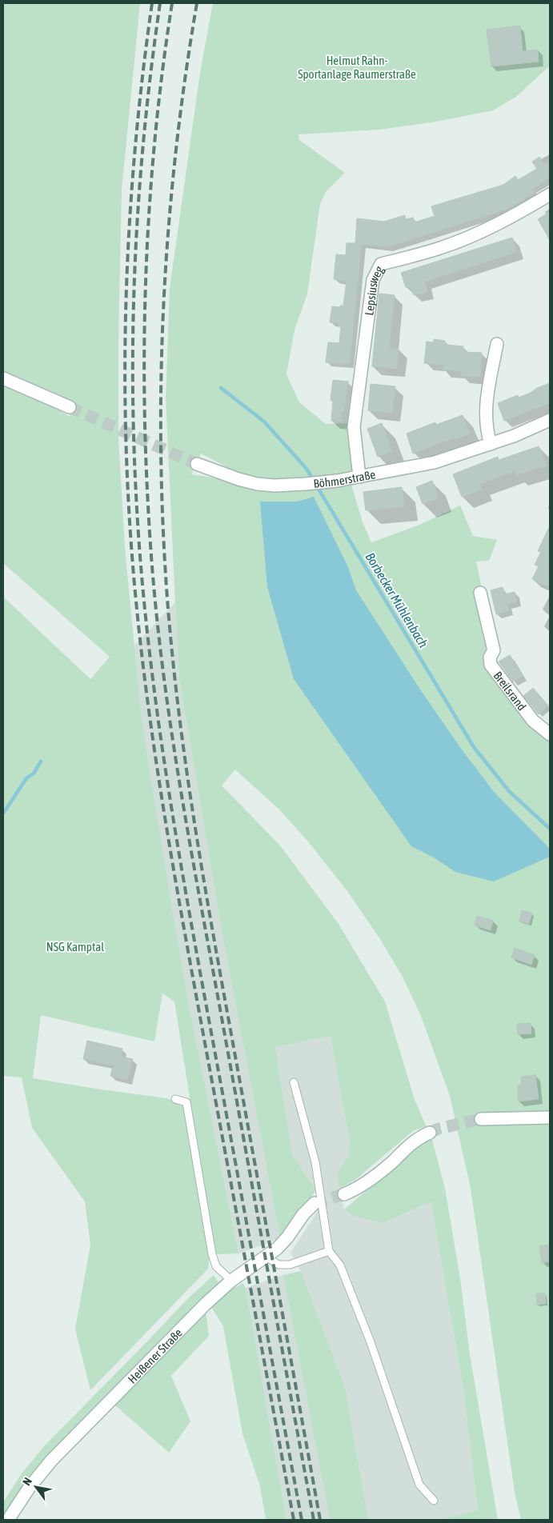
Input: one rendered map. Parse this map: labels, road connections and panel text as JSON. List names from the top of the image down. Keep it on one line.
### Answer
{"streets":{"street":["Lepsiusweg","Böhmerstraße","Breilsrand","Heißener Straße"]},"crossings":[["Lepsiusweg","Böhmerstraße"]],"water":["Borbecker Mühlenbach"],"parks":["Helmut Rahn- Sportanlage Raumerstraße","NSG Kamptal"],"north":"top left"}
